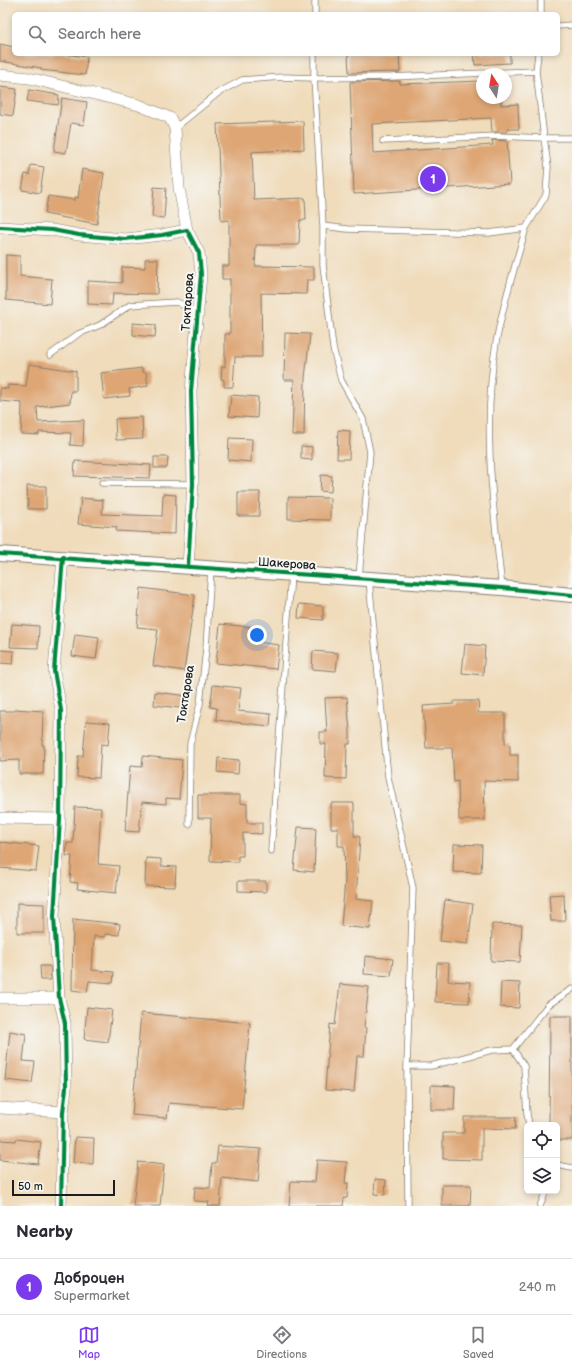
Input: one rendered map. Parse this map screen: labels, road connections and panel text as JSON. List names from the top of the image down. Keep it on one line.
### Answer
{"streets":{"street":["Токтарова","Шакерова"]},"crossings":[["Токтарова","Шакерова"]],"scale_bar":"50 m","north":"top","page":{"search":"Search here","pins":"1","scale":"50 m","heading":"Nearby","list":[{"mark":"1","name":"Доброцен","note":"Supermarket","value":"240 m"}],"nav":["Map","Directions","Saved"]}}
